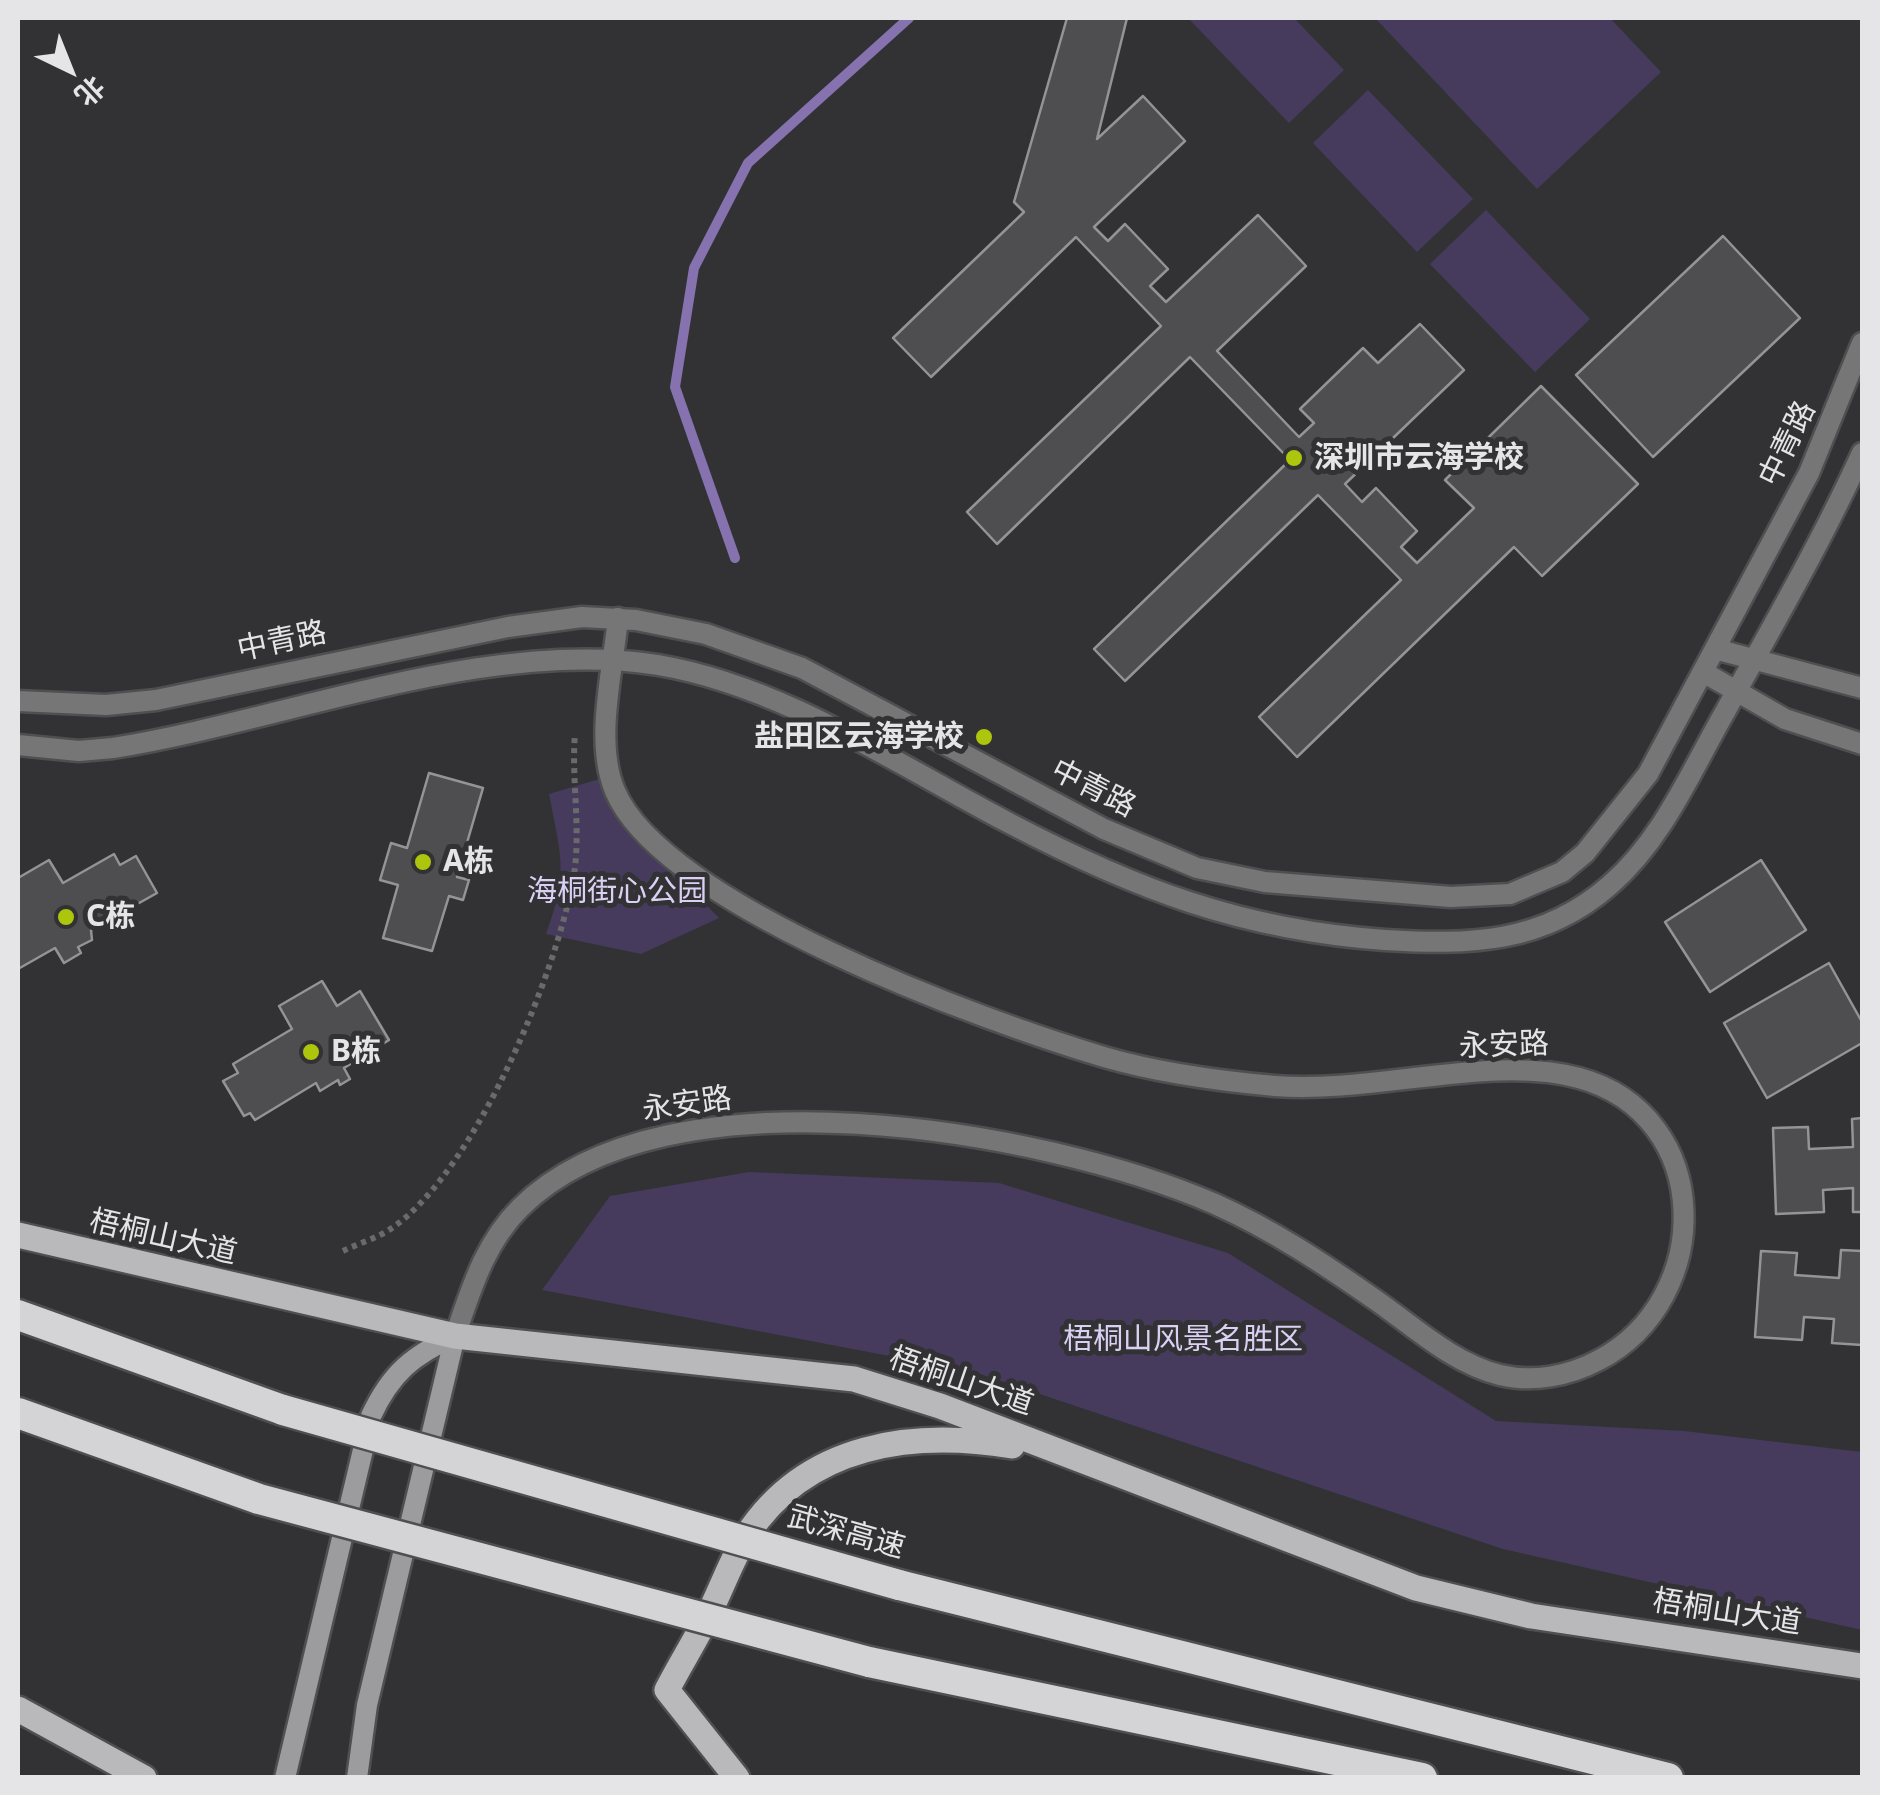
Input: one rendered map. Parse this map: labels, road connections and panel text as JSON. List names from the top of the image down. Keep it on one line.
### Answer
{"streets":{"highway":["武深高速"],"main road":["永安路","梧桐山大道"],"street":["中青路"]},"crossings":[["中青路","永安路"],["永安路","梧桐山大道"]],"parks":["海桐街心公园","梧桐山风景名胜区"],"places":["深圳市云海学校","盐田区云海学校","A栋","C栋","B栋"],"north":"bottom right"}
